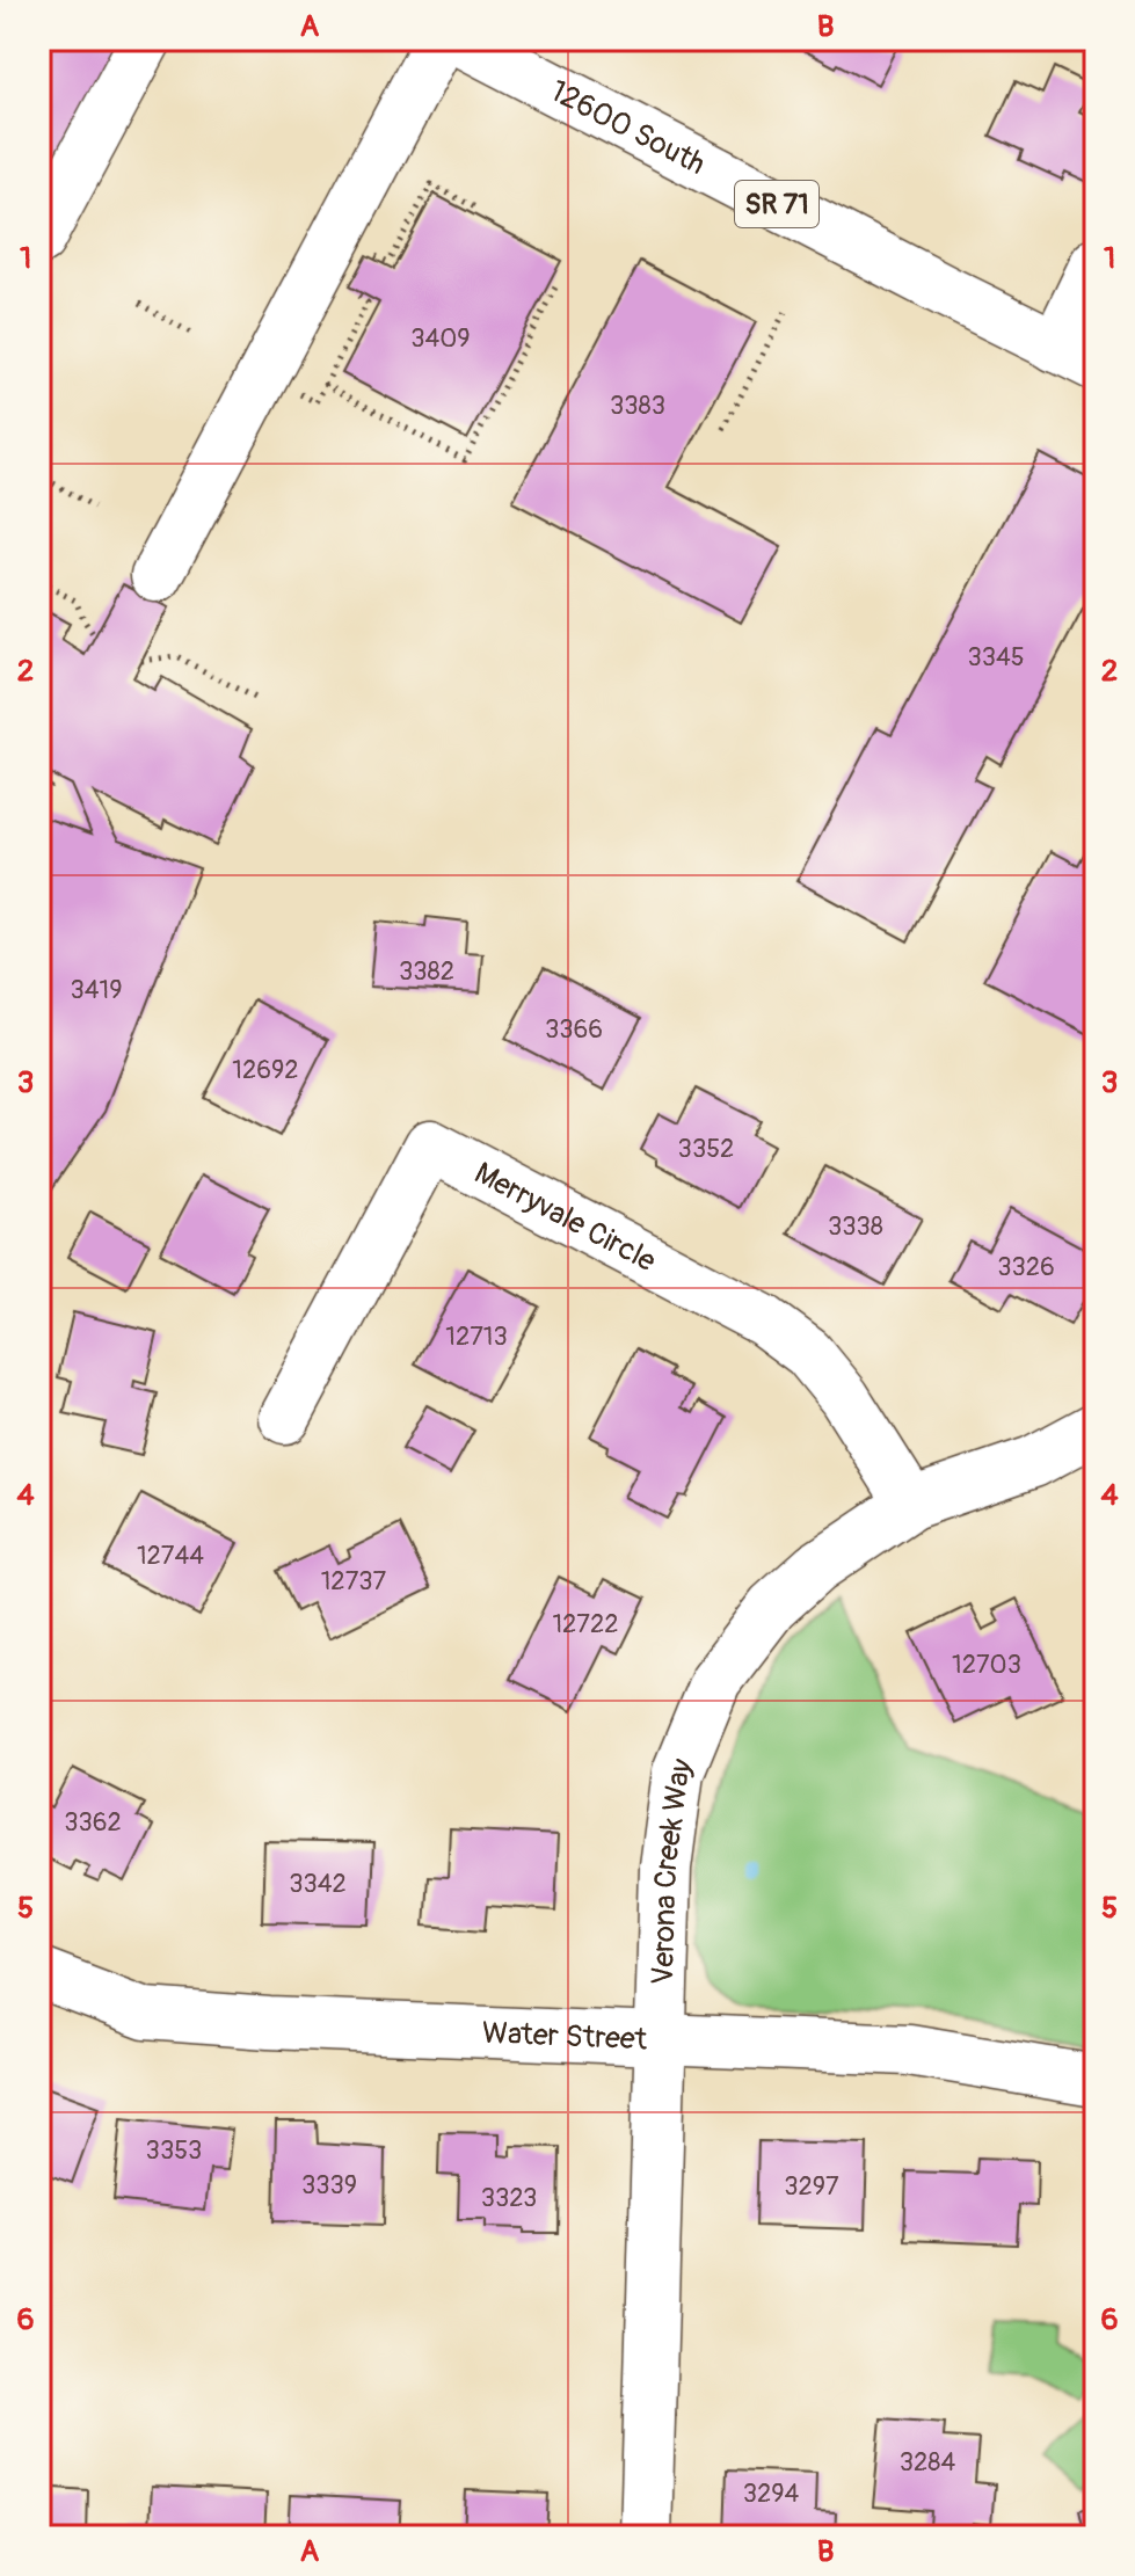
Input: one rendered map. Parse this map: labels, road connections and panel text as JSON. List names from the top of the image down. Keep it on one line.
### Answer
{"streets":{"street":["12600 South","SR 71","Merryvale Circle","Verona Creek Way","Water Street"]},"crossings":[["Merryvale Circle","Verona Creek Way"],["Verona Creek Way","Water Street"]],"house_numbers":["3409","3383","3345","3382","3419","3366","12692","3352","3338","3326","12713","12744","12737","12722","12703","3362","3342","3353","3339","3297","3323","3284","3294"],"grid":{"columns":["A","B"],"rows":["1","2","3","4","5","6"]}}
